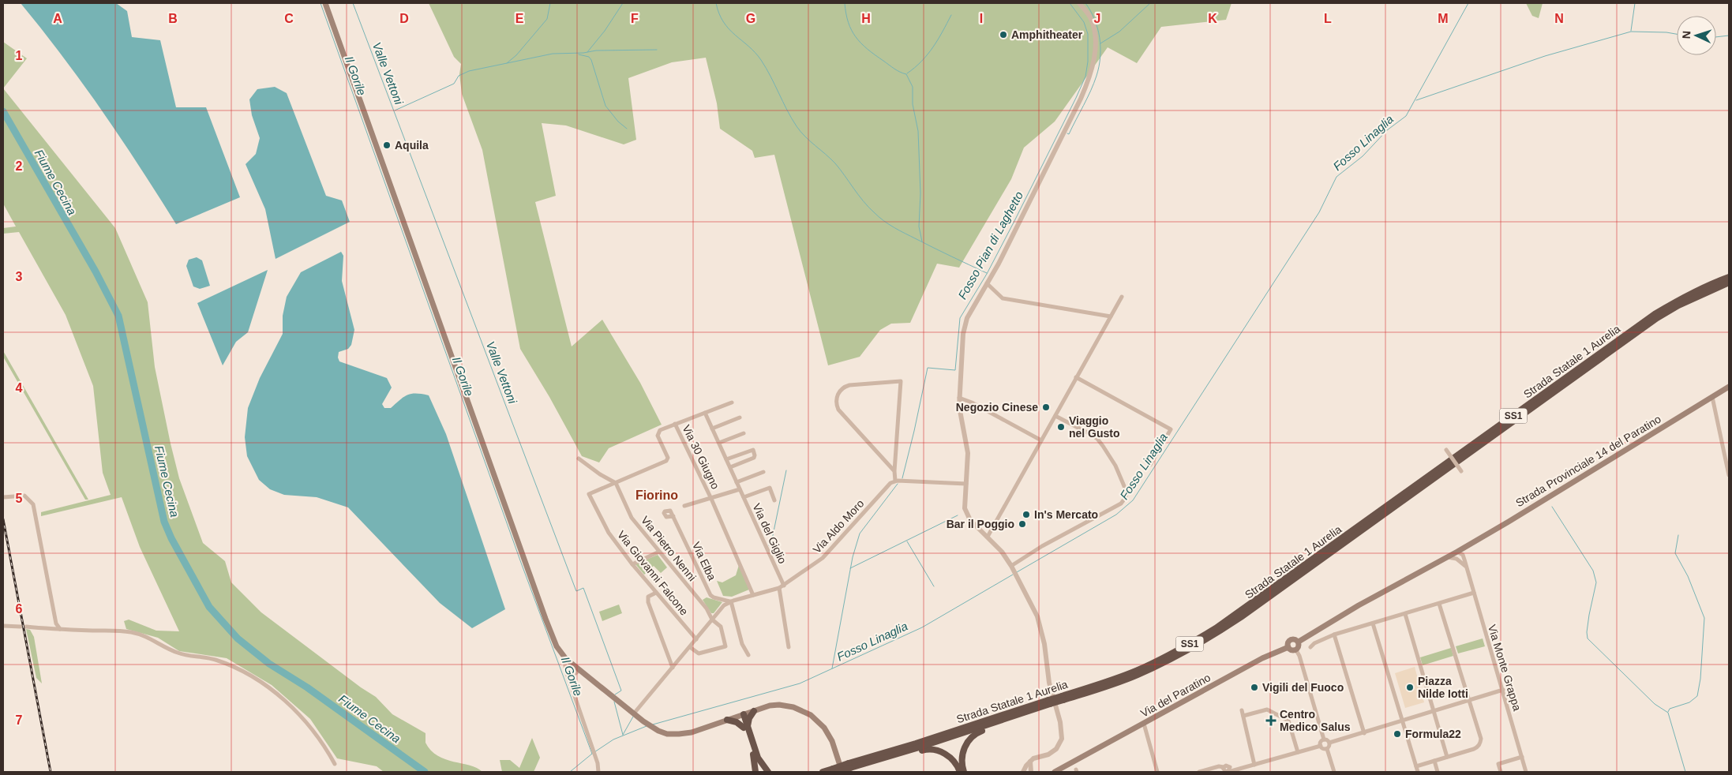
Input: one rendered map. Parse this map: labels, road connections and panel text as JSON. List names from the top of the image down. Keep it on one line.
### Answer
{"streets":{"highway":["Strada Statale 1 Aurelia","SS1"],"main road":["Strada Provinciale 14 del Paratino","Via del Paratino"],"street":["Via 30 Giugno","Via Aldo Moro","Via del Giglio","Via Pietro Nenni","Via Elba","Via Giovanni Falcone","Via Monte Grappa"]},"crossings":[["Via 30 Giugno","Via Aldo Moro"],["Strada Provinciale 14 del Paratino","Via Monte Grappa"],["Via Aldo Moro","Via del Giglio"],["Via Aldo Moro","Via Elba"],["Via Pietro Nenni","Via Giovanni Falcone"]],"districts":["Fiorino"],"water":["Valle Vettoni","Il Gorile","Fosso Linaglia","Fiume Cecina","Fosso Pian di Laghetto"],"places":{"other":["Amphitheater","Aquila","Negozio Cinese","Viaggio nel Gusto","In's Mercato","Bar il Poggio","Vigili del Fuoco","Piazza Nilde Iotti","Formula22"],"health":["Centro Medico Salus"]},"north":"left","grid":{"columns":["A","B","C","D","E","F","G","H","I","J","K","L","M","N"],"rows":["1","2","3","4","5","6","7"]}}
